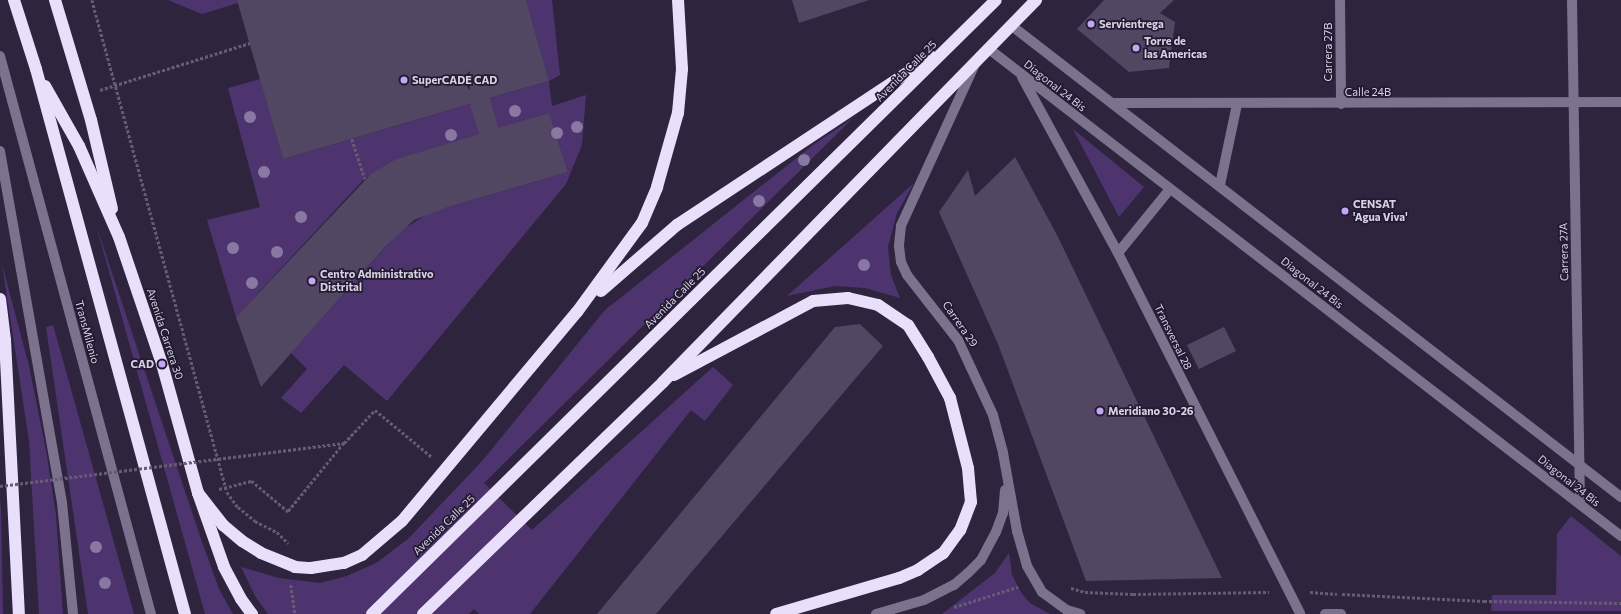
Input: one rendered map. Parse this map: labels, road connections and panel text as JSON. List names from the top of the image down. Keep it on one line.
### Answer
{"streets":{"highway":["Avenida Calle 25","Avenida Carrera 30"],"street":["Carrera 27B","Diagonal 24 Bis","Calle 24B","Carrera 27A","Carrera 29","TransMilenio","Transversal 28"]},"crossings":[["Carrera 27B","Calle 24B"],["Diagonal 24 Bis","Calle 24B"],["Diagonal 24 Bis","Carrera 27A"],["Diagonal 24 Bis","Transversal 28"],["Calle 24B","Carrera 27A"]],"places":["Servientrega","Torre de las Americas","SuperCADE CAD","CENSAT 'Agua Viva'","Centro Administrativo Distrital","CAD","Meridiano 30-26"]}
